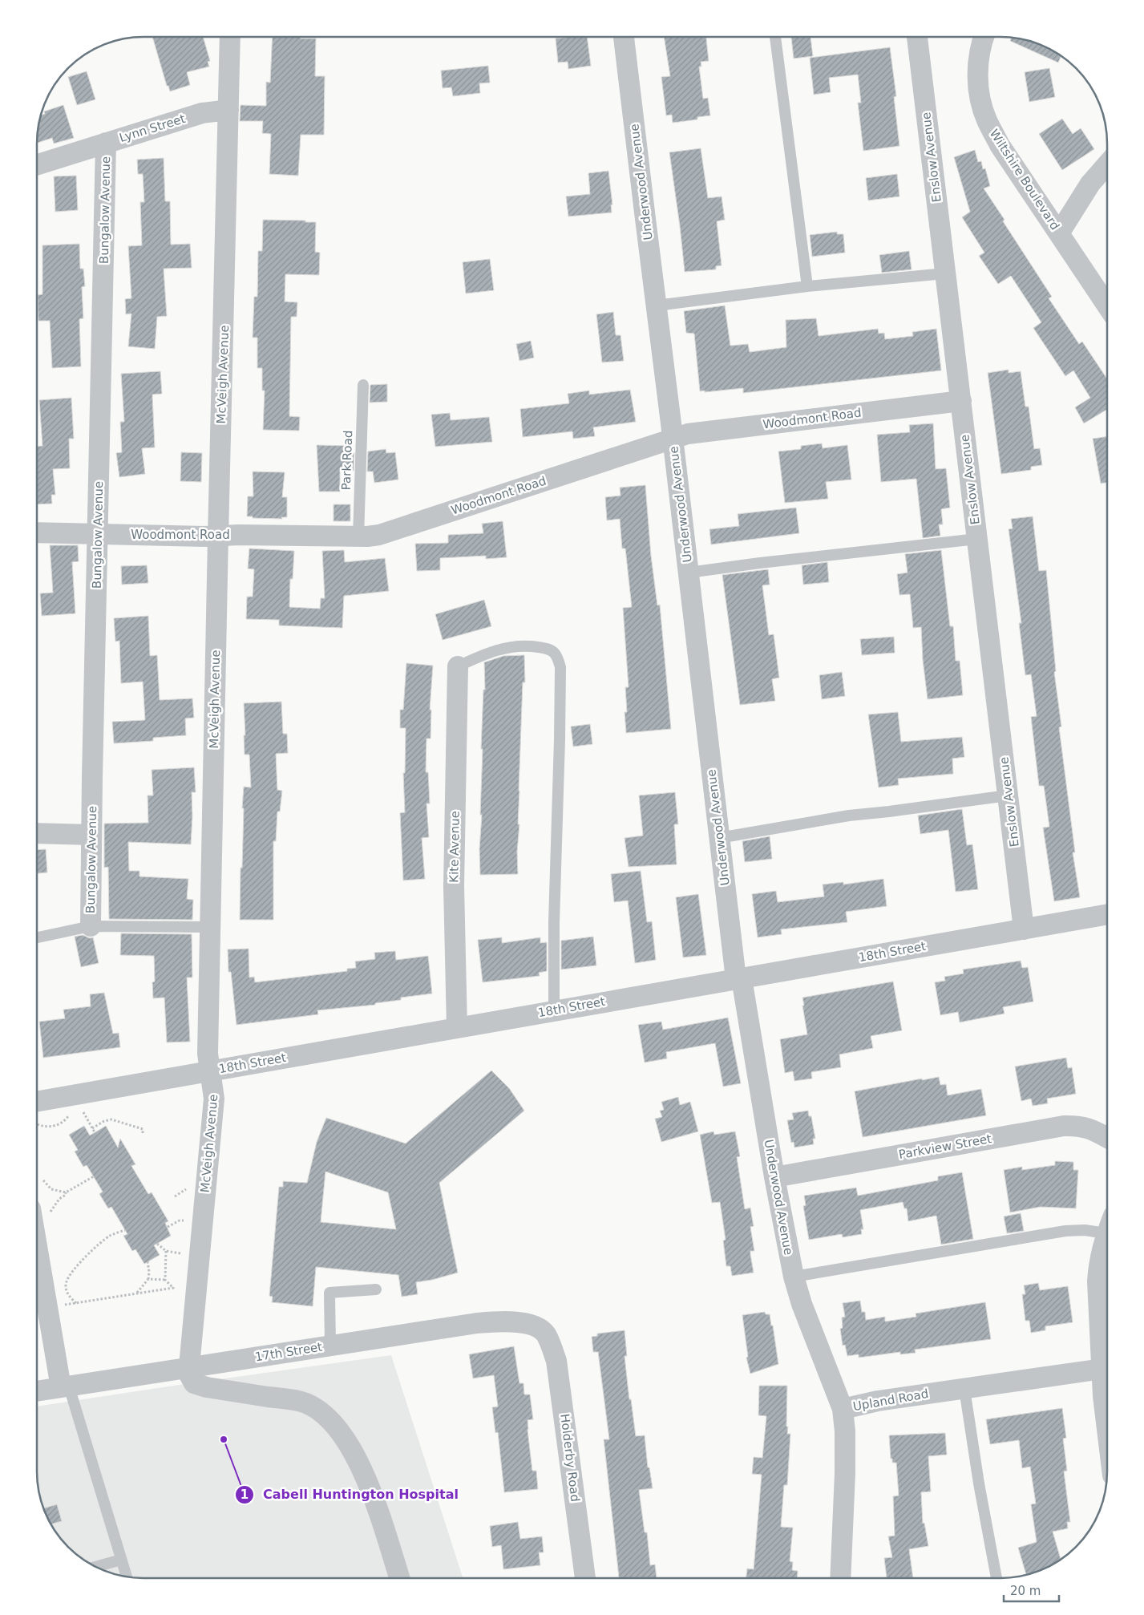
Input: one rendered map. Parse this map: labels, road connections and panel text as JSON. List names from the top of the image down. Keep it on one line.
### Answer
{"streets":{"street":["Lynn Street","Enslow Avenue","Wiltshire Boulevard","Underwood Avenue","Bungalow Avenue","McVeigh Avenue","Woodmont Road","Kite Avenue","18th Street","Parkview Street","17th Street","Upland Road","Holderby Road"],"lane":["Park Road"]},"crossings":[["Lynn Street","Bungalow Avenue"],["Lynn Street","McVeigh Avenue"],["Enslow Avenue","Woodmont Road"],["Enslow Avenue","18th Street"],["Underwood Avenue","Woodmont Road"],["Underwood Avenue","18th Street"],["Underwood Avenue","Parkview Street"],["Underwood Avenue","Upland Road"],["Bungalow Avenue","Woodmont Road"],["McVeigh Avenue","Woodmont Road"],["McVeigh Avenue","18th Street"],["McVeigh Avenue","17th Street"],["Woodmont Road","Park Road"],["Kite Avenue","18th Street"],["17th Street","Holderby Road"]],"places":["Cabell Huntington Hospital"],"scale_bar":"20 m"}
